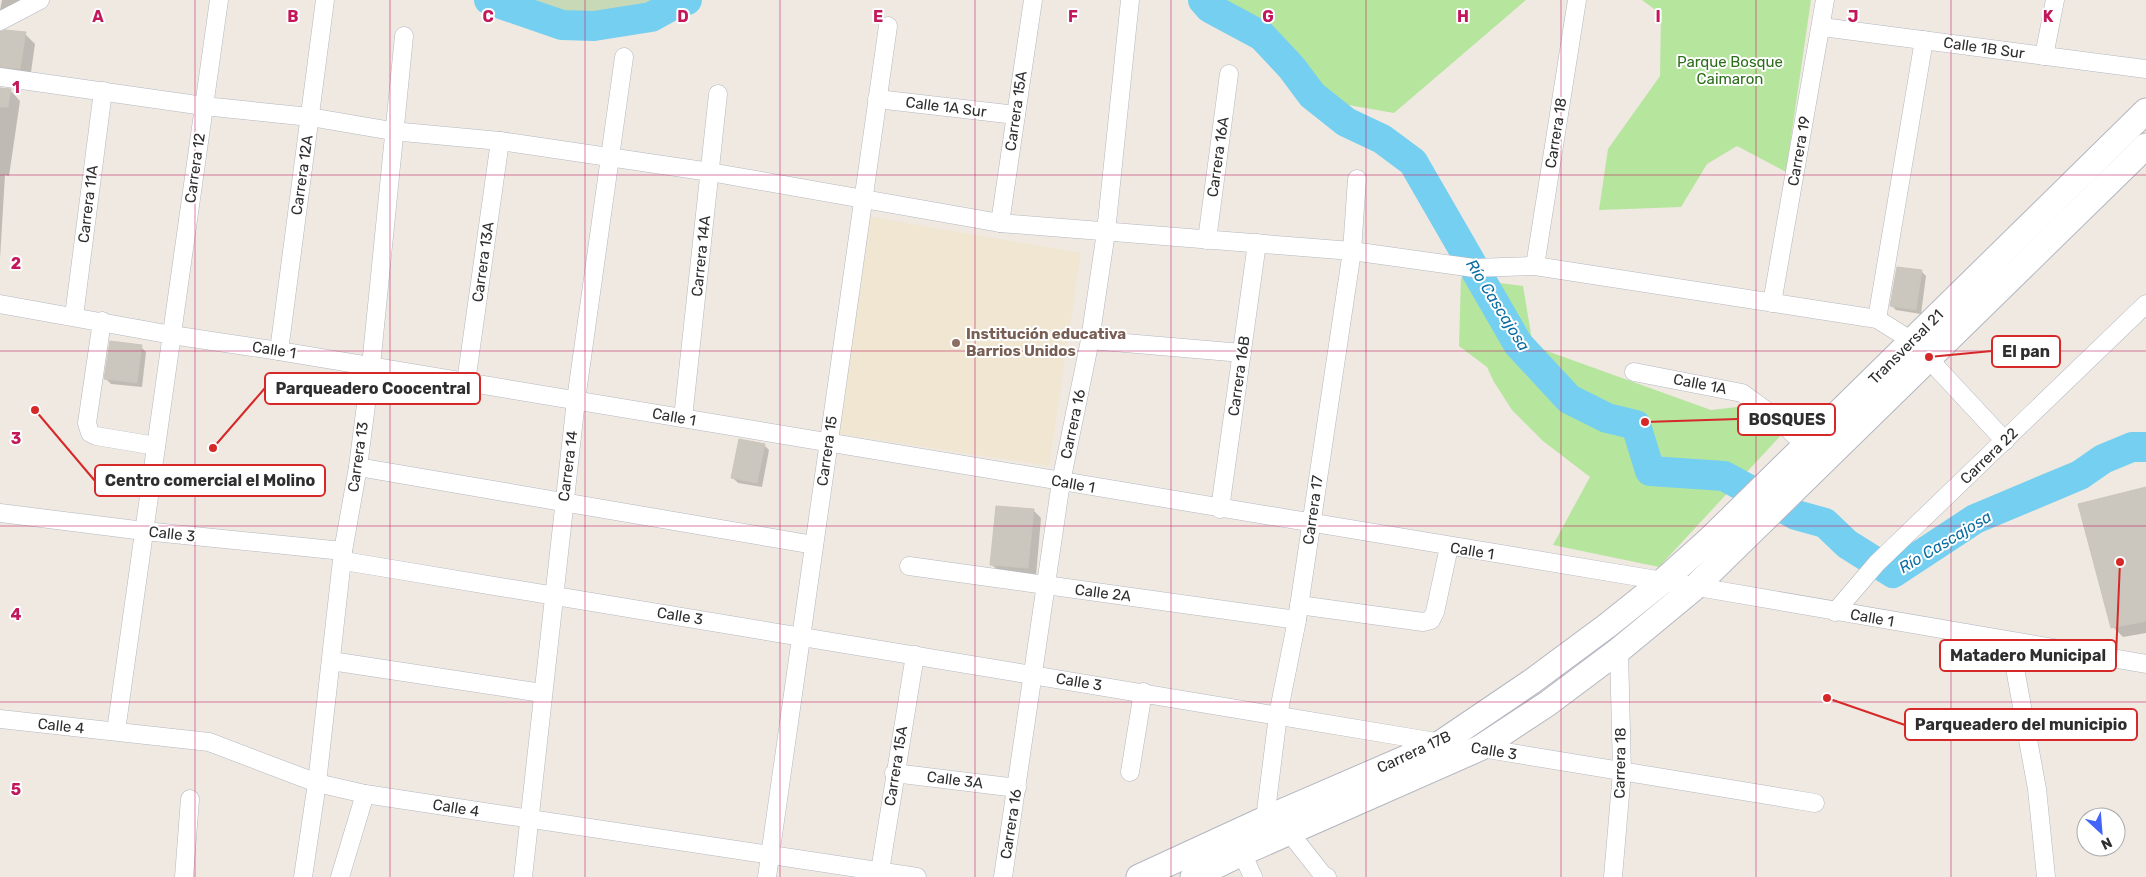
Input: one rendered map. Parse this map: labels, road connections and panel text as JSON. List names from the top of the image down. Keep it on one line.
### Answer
{"streets":{"street":["Calle 1B Sur","Calle 1A Sur","Carrera 15A","Carrera 18","Carrera 19","Carrera 16A","Carrera 12","Carrera 12A","Carrera 11A","Carrera 14A","Carrera 13A","Transversal 21","Calle 1","Carrera 16B","Calle 1A","Carrera 16","Carrera 15","Carrera 22","Carrera 13","Carrera 14","Carrera 17","Calle 3","Calle 2A","Calle 4","Carrera 17B","Calle 3A"]},"crossings":[["Calle 1B Sur","Carrera 19"],["Calle 1A Sur","Carrera 15A"],["Calle 1A Sur","Carrera 15"],["Carrera 15A","Calle 3"],["Carrera 15A","Calle 4"],["Carrera 15A","Calle 3A"],["Carrera 18","Calle 3"],["Carrera 18","Carrera 17B"],["Carrera 12","Calle 1"],["Carrera 12","Calle 3"],["Carrera 12","Calle 4"],["Carrera 12A","Calle 1"],["Carrera 11A","Calle 1"],["Carrera 14A","Calle 1"],["Carrera 13A","Calle 1"],["Transversal 21","Calle 1"],["Transversal 21","Calle 1A"],["Transversal 21","Carrera 17B"],["Calle 1","Carrera 16B"],["Calle 1","Carrera 16"],["Calle 1","Carrera 15"],["Calle 1","Carrera 22"],["Calle 1","Carrera 13"],["Calle 1","Carrera 14"],["Calle 1","Carrera 17"],["Calle 1","Calle 2A"],["Calle 1","Carrera 17B"],["Carrera 16","Calle 3"],["Carrera 16","Calle 2A"],["Carrera 16","Calle 3A"],["Carrera 15","Calle 3"],["Carrera 15","Calle 4"],["Carrera 13","Calle 3"],["Carrera 13","Calle 4"],["Carrera 14","Calle 3"],["Carrera 14","Calle 4"],["Carrera 17","Calle 3"],["Carrera 17","Calle 2A"],["Carrera 17","Carrera 17B"],["Calle 3","Carrera 17B"]],"water":["Río Cascajosa"],"parks":["Parque Bosque Caimaron"],"places":["Institución educativa Barrios Unidos","El pan","Centro comercial el Molino","BOSQUES","Parqueadero Coocentral","Matadero Municipal","Parqueadero del municipio"],"north":"bottom right","grid":{"columns":["A","B","C","D","E","F","G","H","I","J","K"],"rows":["1","2","3","4","5"]}}
